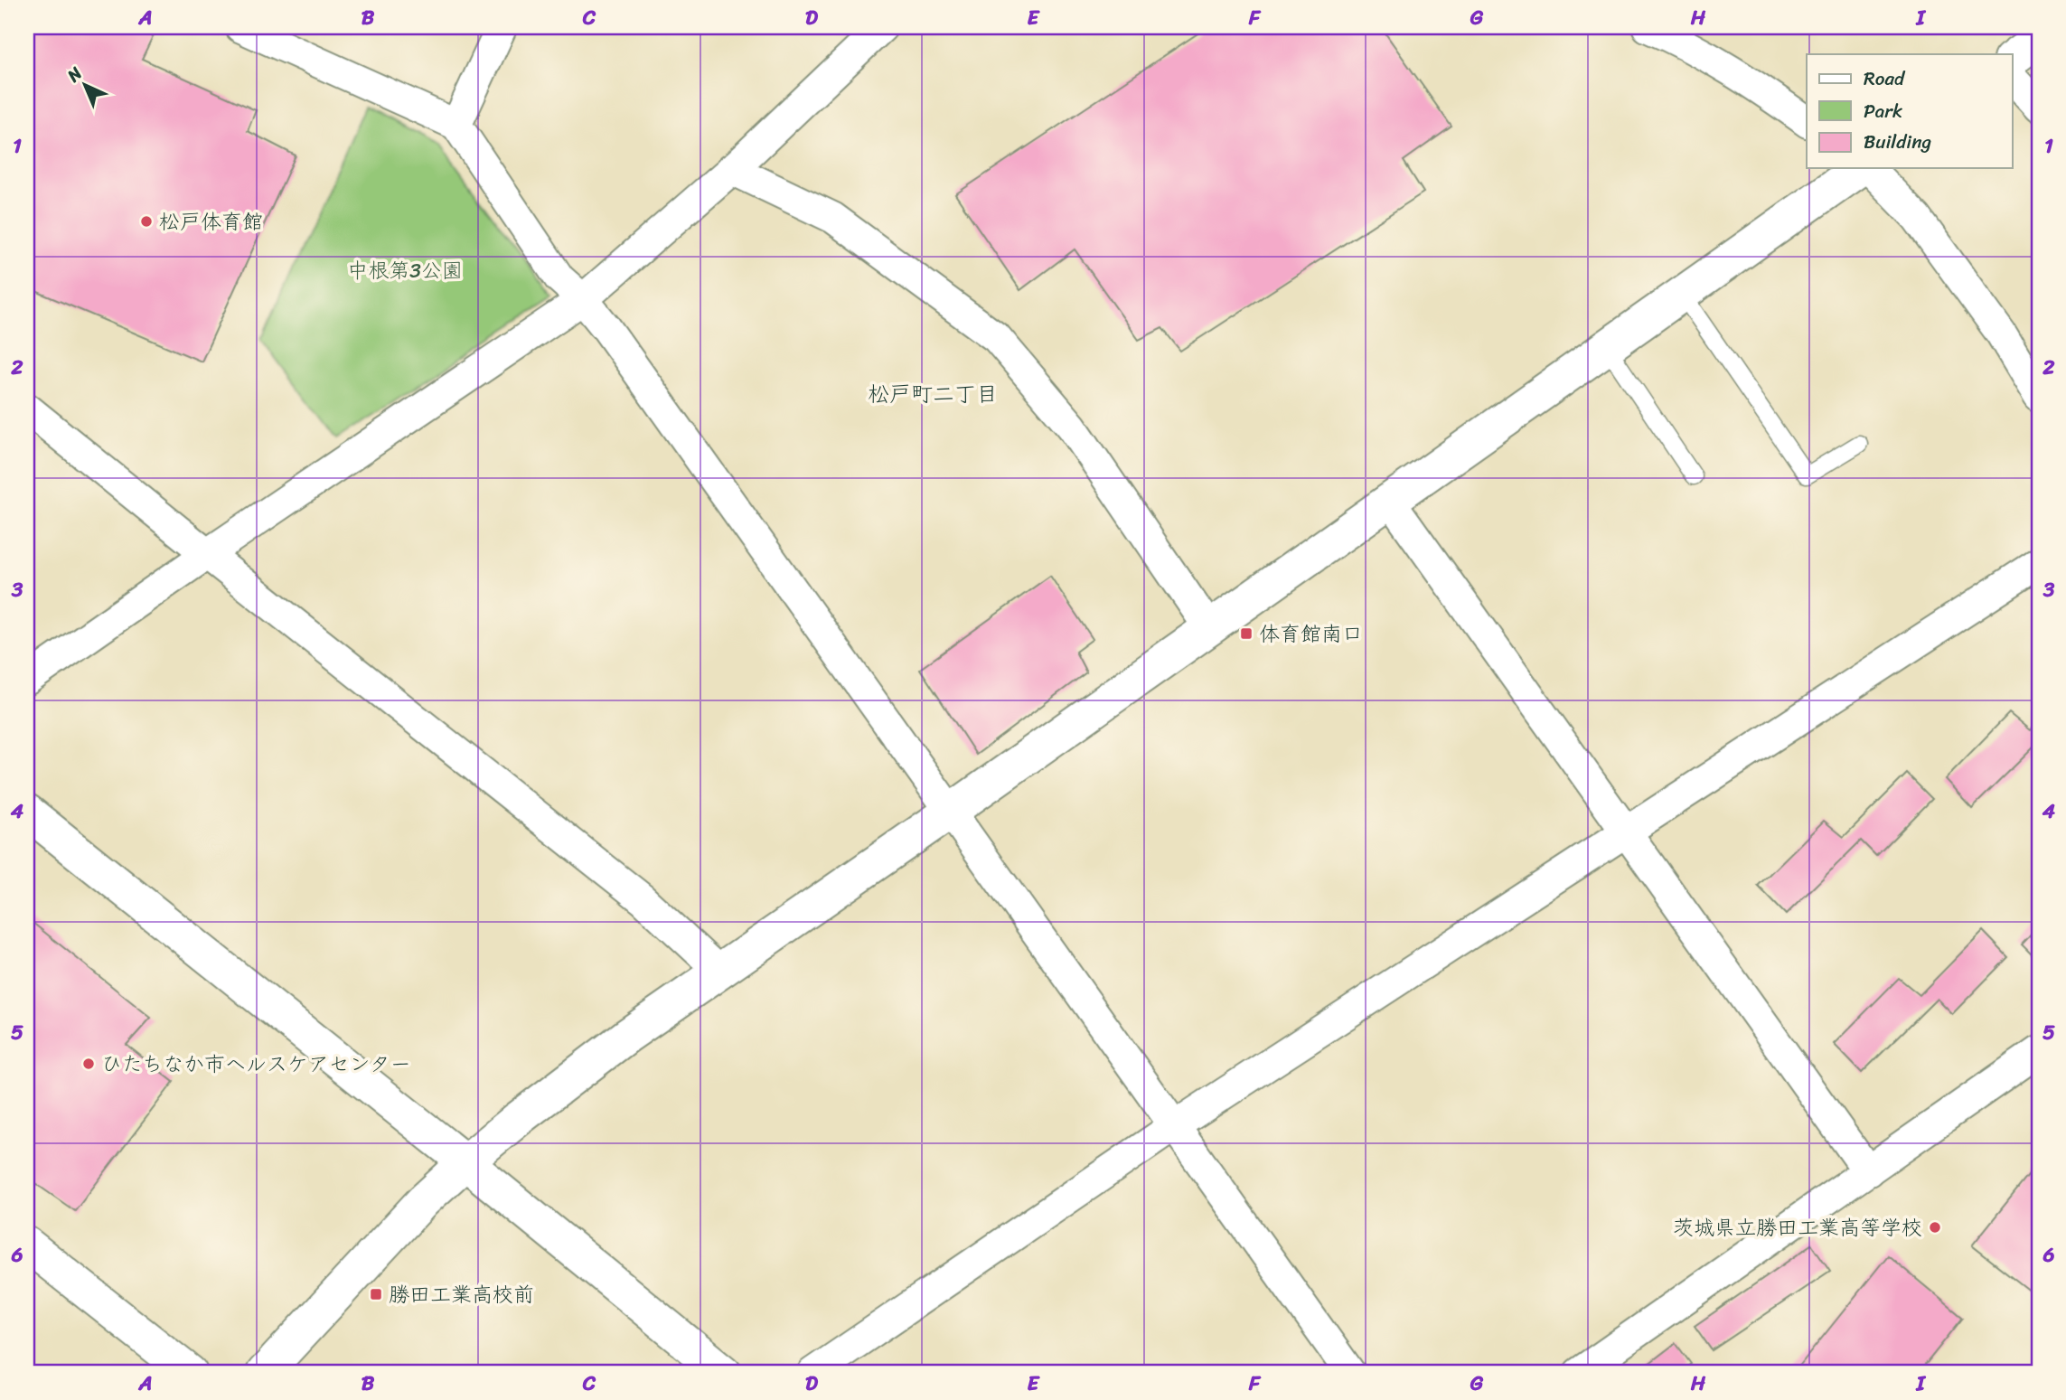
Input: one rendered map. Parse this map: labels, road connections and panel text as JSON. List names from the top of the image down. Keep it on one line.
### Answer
{"districts":["松戸町二丁目"],"parks":["中根第3公園"],"places":{"other":["松戸体育館","ひたちなか市ヘルスケアセンター","茨城県立勝田工業高等学校"],"transit":["体育館南口","勝田工業高校前"]},"legend":["Road","Park","Building"],"north":"top left","grid":{"columns":["A","B","C","D","E","F","G","H","I"],"rows":["1","2","3","4","5","6"]}}
